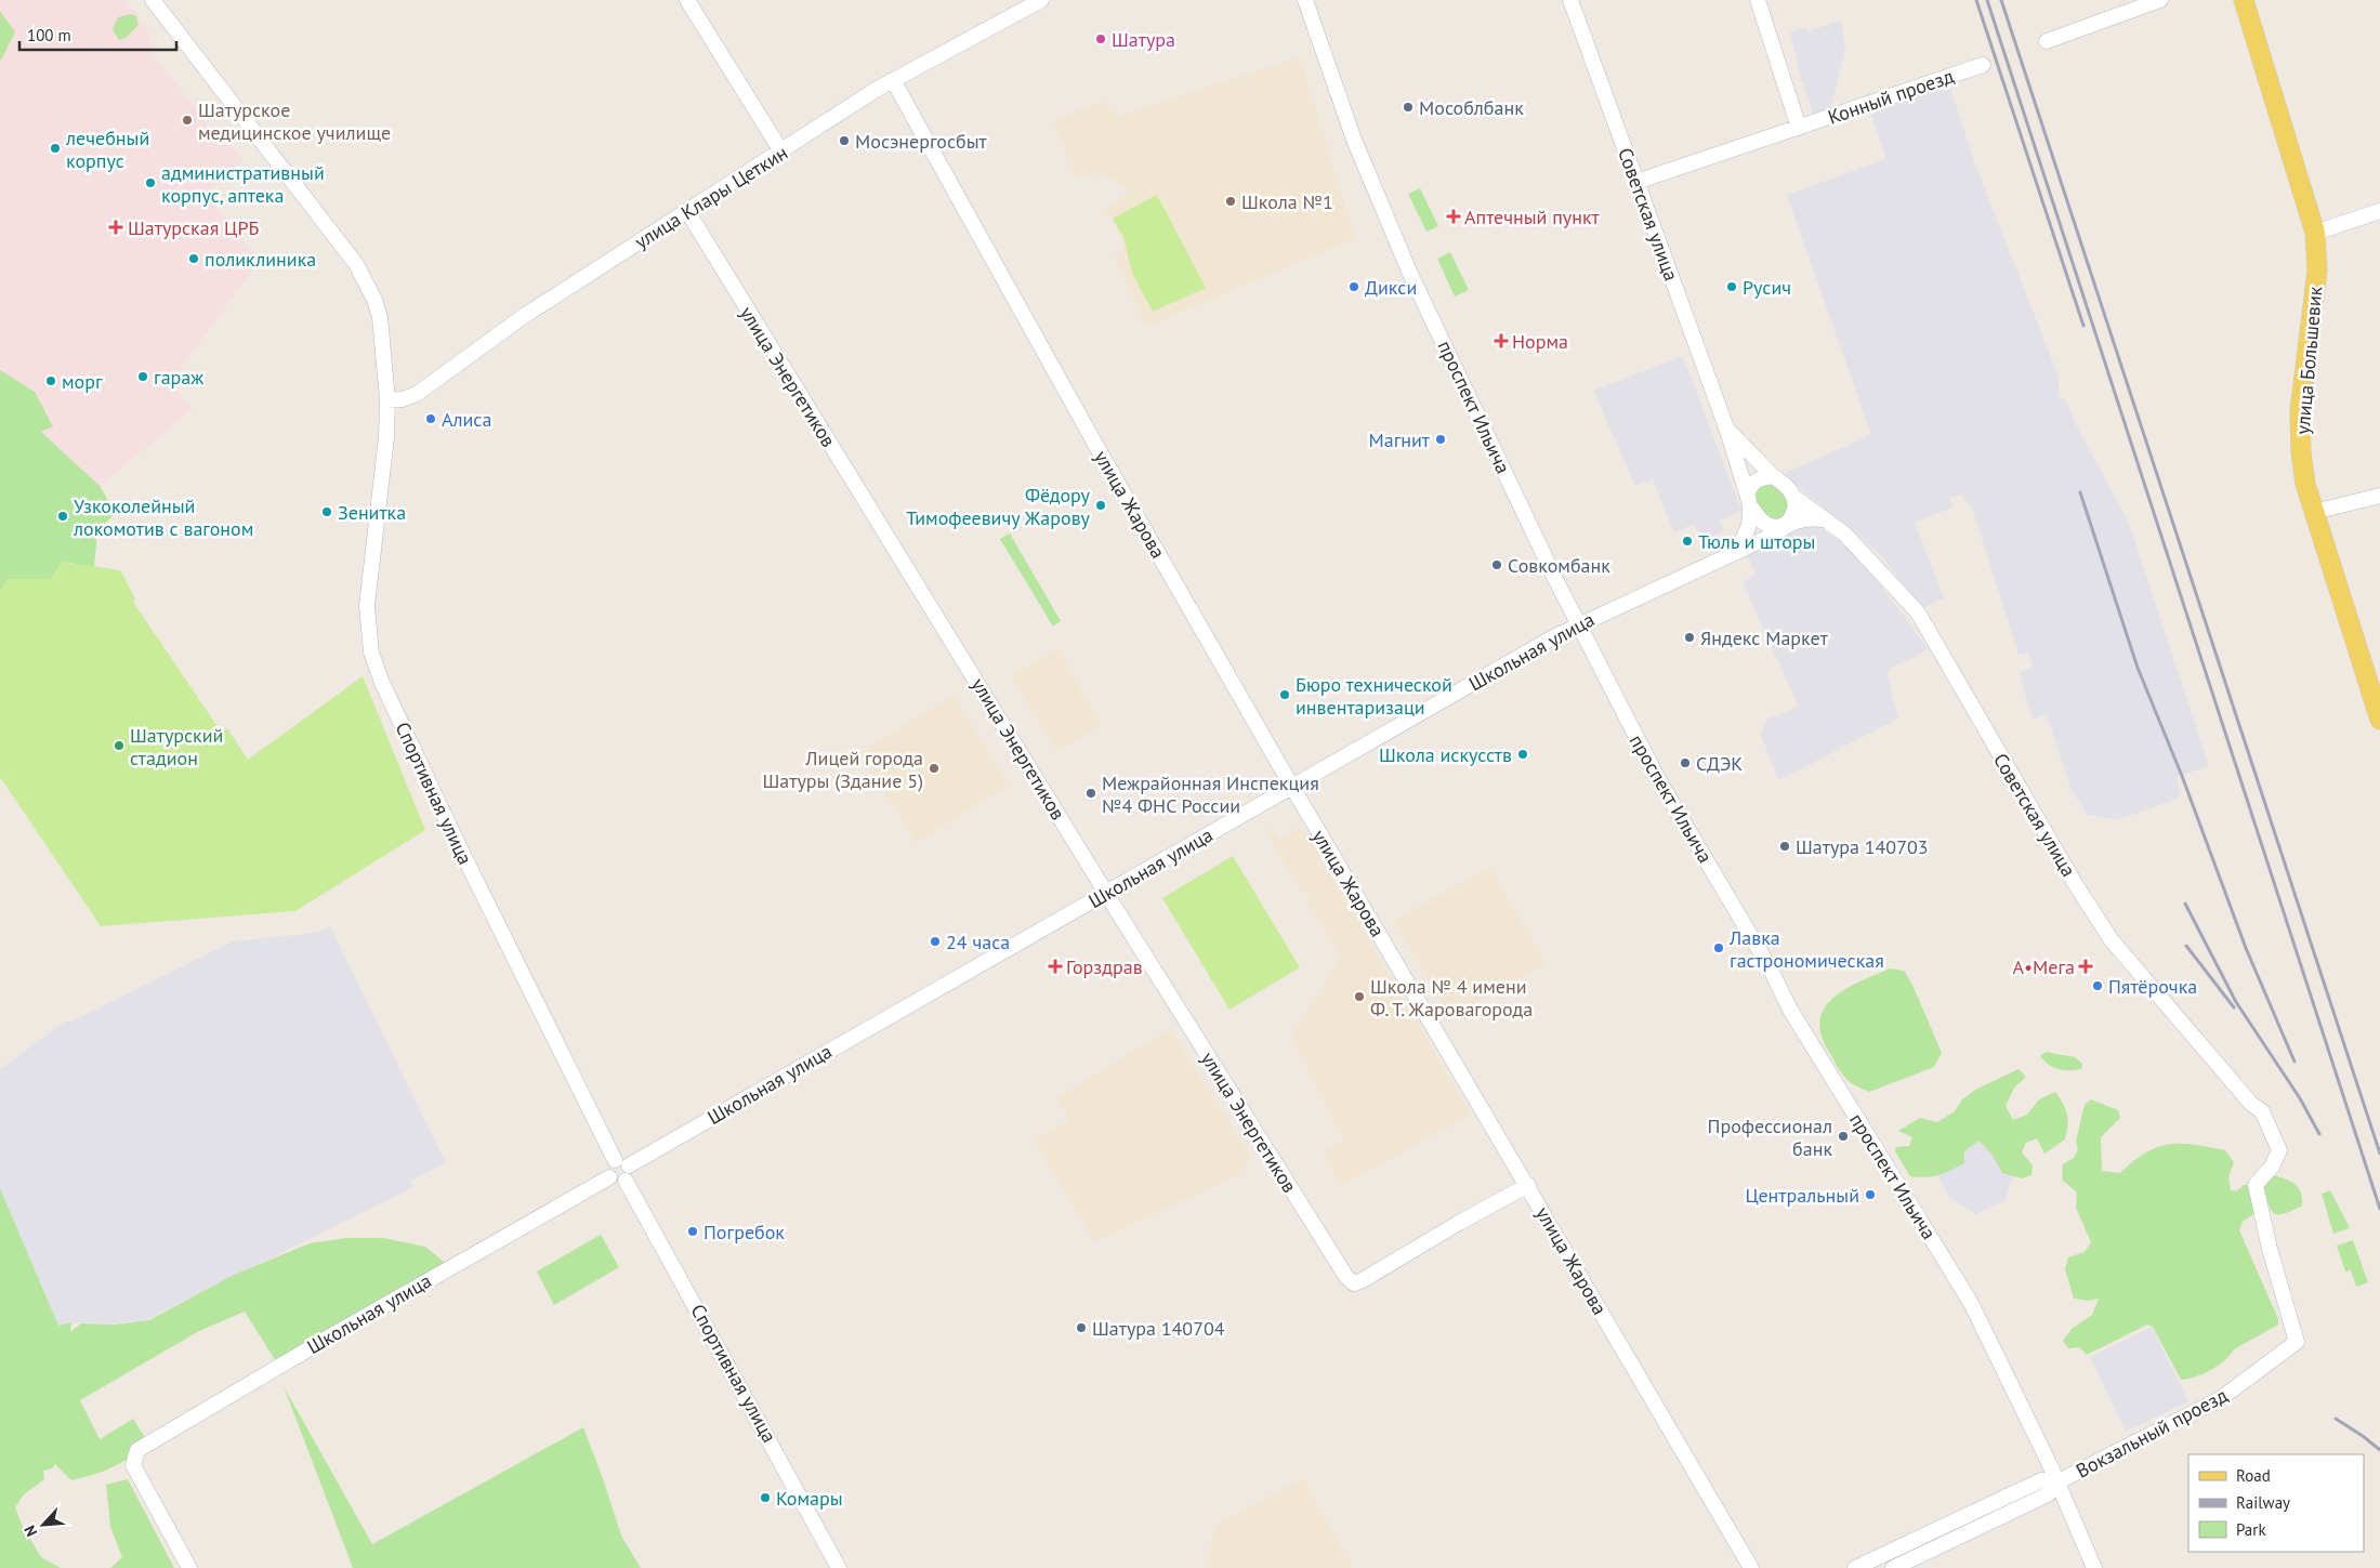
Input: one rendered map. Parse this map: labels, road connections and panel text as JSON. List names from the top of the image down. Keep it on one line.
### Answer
{"streets":{"main road":["улица Большевик"],"street":["Конный проезд","улица Клары Цеткин","Советская улица","улица Энергетиков","проспект Ильича","улица Жарова","Школьная улица","Спортивная улица","Вокзальный проезд"]},"crossings":[["Конный проезд","Советская улица"],["улица Клары Цеткин","улица Энергетиков"],["улица Клары Цеткин","улица Жарова"],["улица Клары Цеткин","Спортивная улица"],["Советская улица","Школьная улица"],["Советская улица","Вокзальный проезд"],["улица Энергетиков","улица Жарова"],["улица Энергетиков","Школьная улица"],["проспект Ильича","Школьная улица"],["проспект Ильича","Вокзальный проезд"],["улица Жарова","Школьная улица"],["Школьная улица","Спортивная улица"]],"places":{"other":["Шатура","Мособлбанк","Шатурское медицинское училище","Мосэнергосбыт","лечебный корпус","административный корпус, аптека","Школа №1","поликлиника","Дикси","Русич","гараж","морг","Алиса","Магнит","Фёдору Тимофеевичу Жарову","Зенитка","Узкоколейный локомотив с вагоном","Тюль и шторы","Совкомбанк","Яндекс Маркет","Бюро технической инвентаризаци","Шатурский стадион","Школа искусств","СДЭК","Лицей города Шатуры (Здание 5)","Межрайонная Инспекция №4 ФНС России","Шатура 140703","24 часа","Лавка гастрономическая","Пятёрочка","Школа № 4 имени Ф. Т. Жаровагорода","Профессионал банк","Центральный","Погребок","Шатура 140704","Комары"],"health":["Аптечный пункт","Шатурская ЦРБ","Норма","Горздрав","А•Мега"]},"legend":["Road","Railway","Park"],"scale_bar":"100 m","north":"bottom left"}
